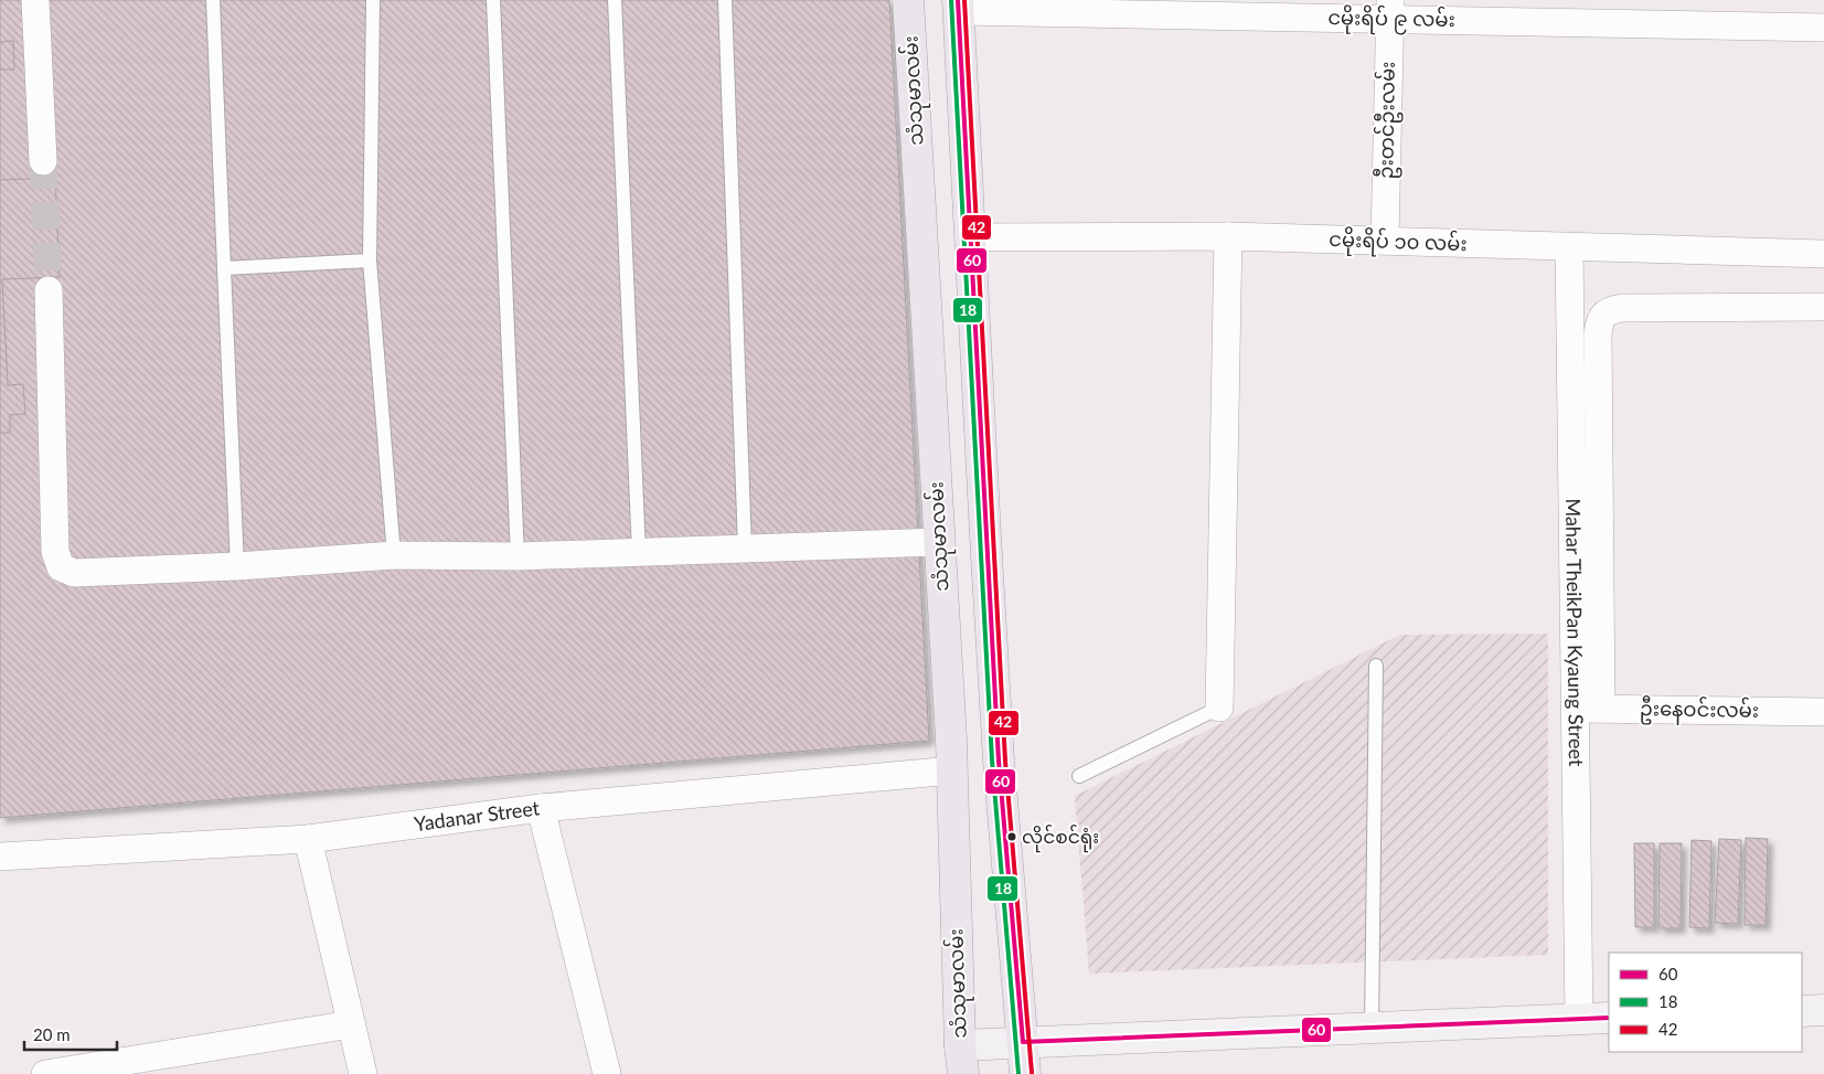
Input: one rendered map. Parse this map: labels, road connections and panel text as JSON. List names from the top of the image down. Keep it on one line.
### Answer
{"streets":{"main road":["သံသုမာလမ်း"],"street":["ငမိုးရိပ် ၉ လမ်း","ဦးတင်ဦးလမ်း","ငမိုးရိပ် ၁၀ လမ်း","Mahar TheikPan Kyaung Street","ဦးနေဝင်းလမ်း","Yadanar Street"]},"crossings":[["ငမိုးရိပ် ၉ လမ်း","ဦးတင်ဦးလမ်း"],["သံသုမာလမ်း","Yadanar Street"],["ဦးတင်ဦးလမ်း","ငမိုးရိပ် ၁၀ လမ်း"],["ငမိုးရိပ် ၁၀ လမ်း","Mahar TheikPan Kyaung Street"],["Mahar TheikPan Kyaung Street","ဦးနေဝင်းလမ်း"]],"places":["လိုင်စင်ရုံး"],"lines":["transit line 60","transit line 18","transit line 42"],"legend":["60","18","42"],"scale_bar":"20 m"}
